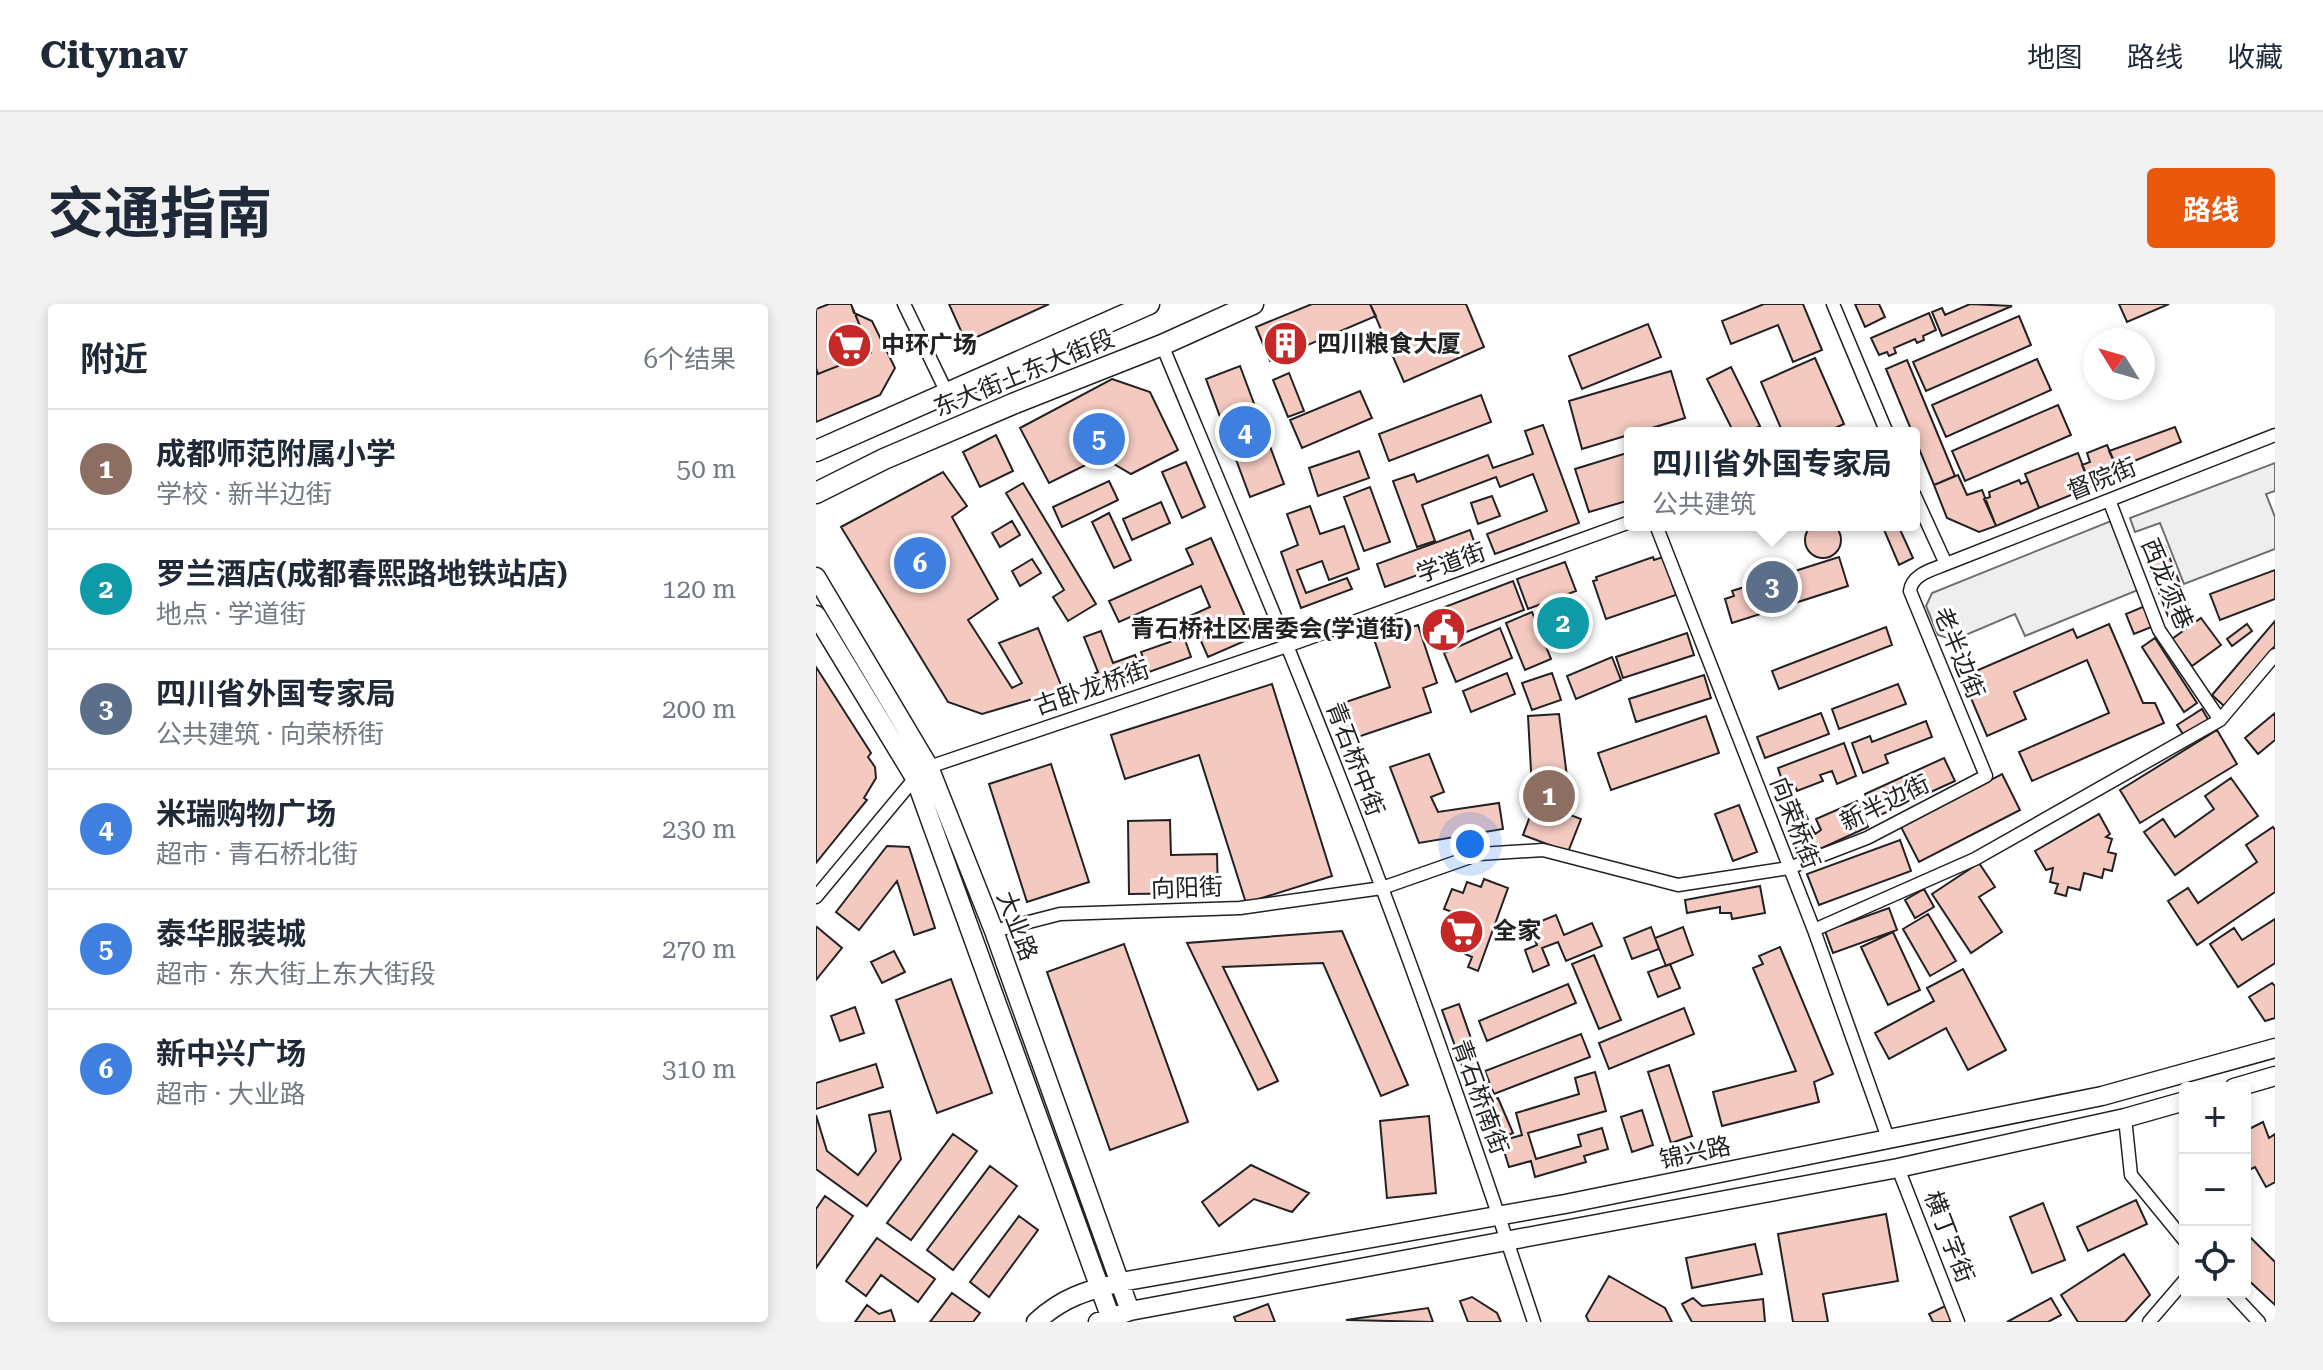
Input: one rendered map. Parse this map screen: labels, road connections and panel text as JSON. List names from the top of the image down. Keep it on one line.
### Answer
{"streets":{"main road":["东大街上东大街段","大业路","锦兴路"],"street":["督院街","学道街","西龙须巷","老半边街","古卧龙桥街","青石桥中街","新半边街","向荣桥街","向阳街","青石桥南街","横丁字街"]},"crossings":[["东大街上东大街段","青石桥中街"],["督院街","西龙须巷"],["督院街","老半边街"],["学道街","古卧龙桥街"],["学道街","青石桥中街"],["老半边街","新半边街"],["古卧龙桥街","青石桥中街"],["古卧龙桥街","大业路"],["青石桥中街","新半边街"],["青石桥中街","向阳街"],["青石桥中街","青石桥南街"],["新半边街","向荣桥街"],["新半边街","向阳街"],["新半边街","青石桥南街"],["向荣桥街","锦兴路"],["向阳街","大业路"],["向阳街","青石桥南街"],["大业路","锦兴路"],["青石桥南街","锦兴路"]],"places":{"building":["四川粮食大厦"],"supermarket":["中环广场","全家"],"public building":["青石桥社区居委会(学道街)"]},"north":"top left","page":{"header":"Citynav","nav":["地图","路线","收藏"],"title":"交通指南","buttons":"路线","heading":["附近","6个结果"],"pins":["4","5","6","3","2","1"],"list":[{"mark":"1","name":"成都师范附属小学","note":"学校 · 新半边街","value":"50 m"},{"mark":"2","name":"罗兰酒店(成都春熙路地铁站店)","note":"地点 · 学道街","value":"120 m"},{"mark":"3","name":"四川省外国专家局","note":"公共建筑 · 向荣桥街","value":"200 m"},{"mark":"4","name":"米瑞购物广场","note":"超市 · 青石桥北街","value":"230 m"},{"mark":"5","name":"泰华服装城","note":"超市 · 东大街上东大街段","value":"270 m"},{"mark":"6","name":"新中兴广场","note":"超市 · 大业路","value":"310 m"}],"popup":["四川省外国专家局","公共建筑"],"map_buttons":["+","−"]}}
